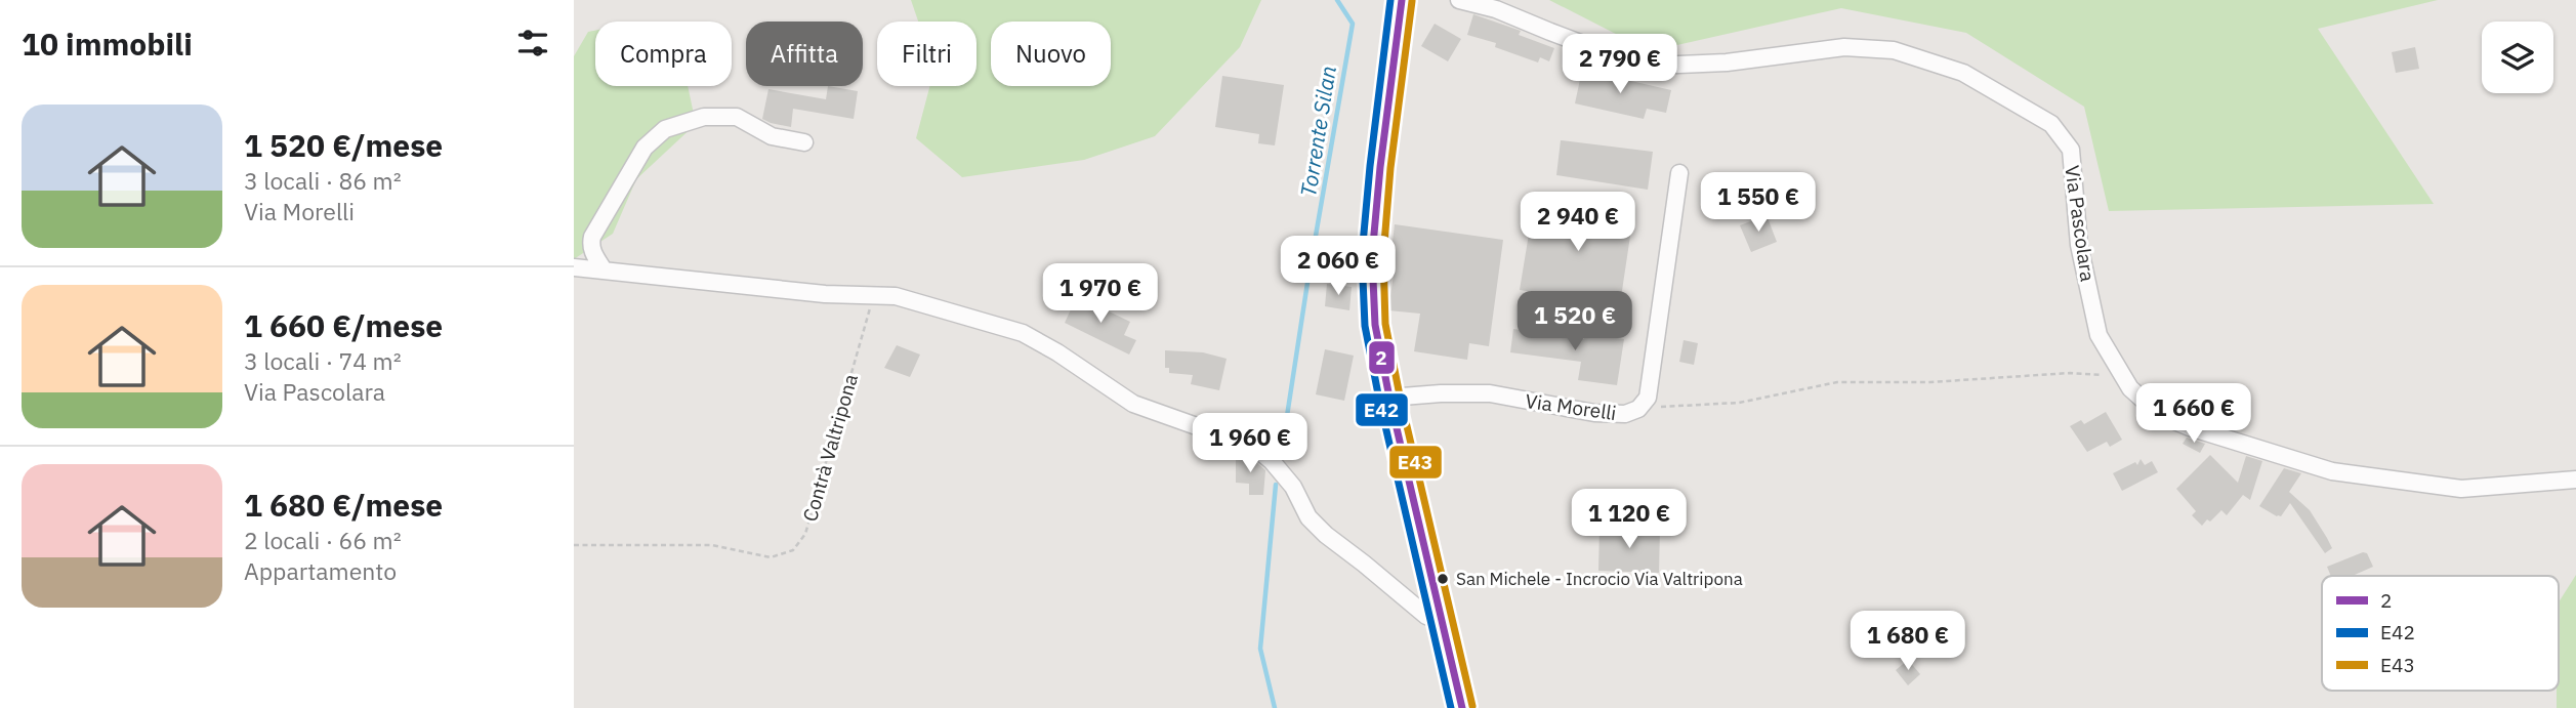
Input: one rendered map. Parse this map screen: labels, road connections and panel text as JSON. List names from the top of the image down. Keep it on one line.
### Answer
{"streets":{"street":["Via Pascolara","Via Morelli"],"path":["Contrà Valtripona"]},"water":["Torrente Silan"],"places":["San Michele - Incrocio Via Valtripona"],"lines":["transit line 2","transit line E42","transit line E43"],"legend":["2","E42","E43"],"page":{"heading":"10 immobili","chip":["Compra","Affitta","Filtri","Nuovo"],"price":["2 790 €","1 550 €","2 940 €","2 060 €","1 970 €","1 520 €","1 660 €","1 960 €","1 120 €","1 680 €"],"list":[{"name":"1 520 €/mese","note":"3 locali · 86 m² · Via Morelli"},{"name":"1 660 €/mese","note":"3 locali · 74 m² · Via Pascolara"},{"name":"1 680 €/mese","note":"2 locali · 66 m² · Appartamento"}]}}
